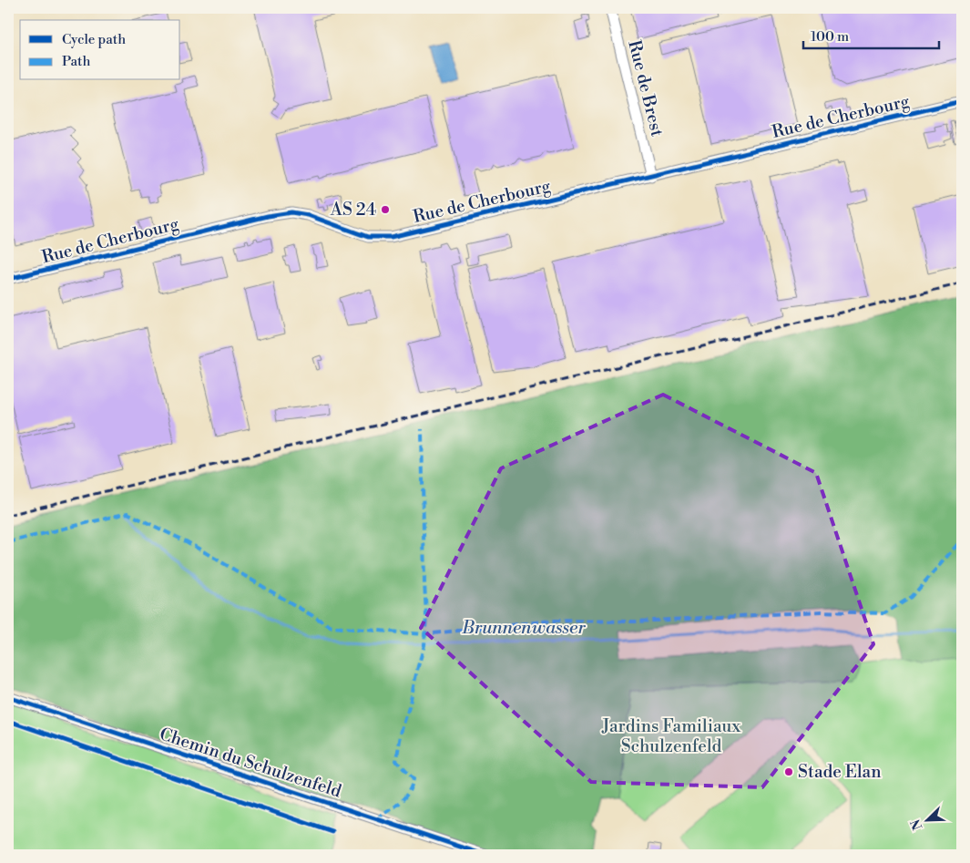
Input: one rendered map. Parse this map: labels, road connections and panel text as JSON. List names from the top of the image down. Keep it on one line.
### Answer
{"streets":{"street":["Rue de Brest","Rue de Cherbourg","Chemin du Schulzenfeld"]},"crossings":[["Rue de Brest","Rue de Cherbourg"]],"water":["Brunnenwasser"],"parks":["Jardins Familiaux Schulzenfeld"],"places":["AS 24","Stade Elan"],"legend":["Cycle path","Path"],"scale_bar":"100 m","north":"bottom left"}
